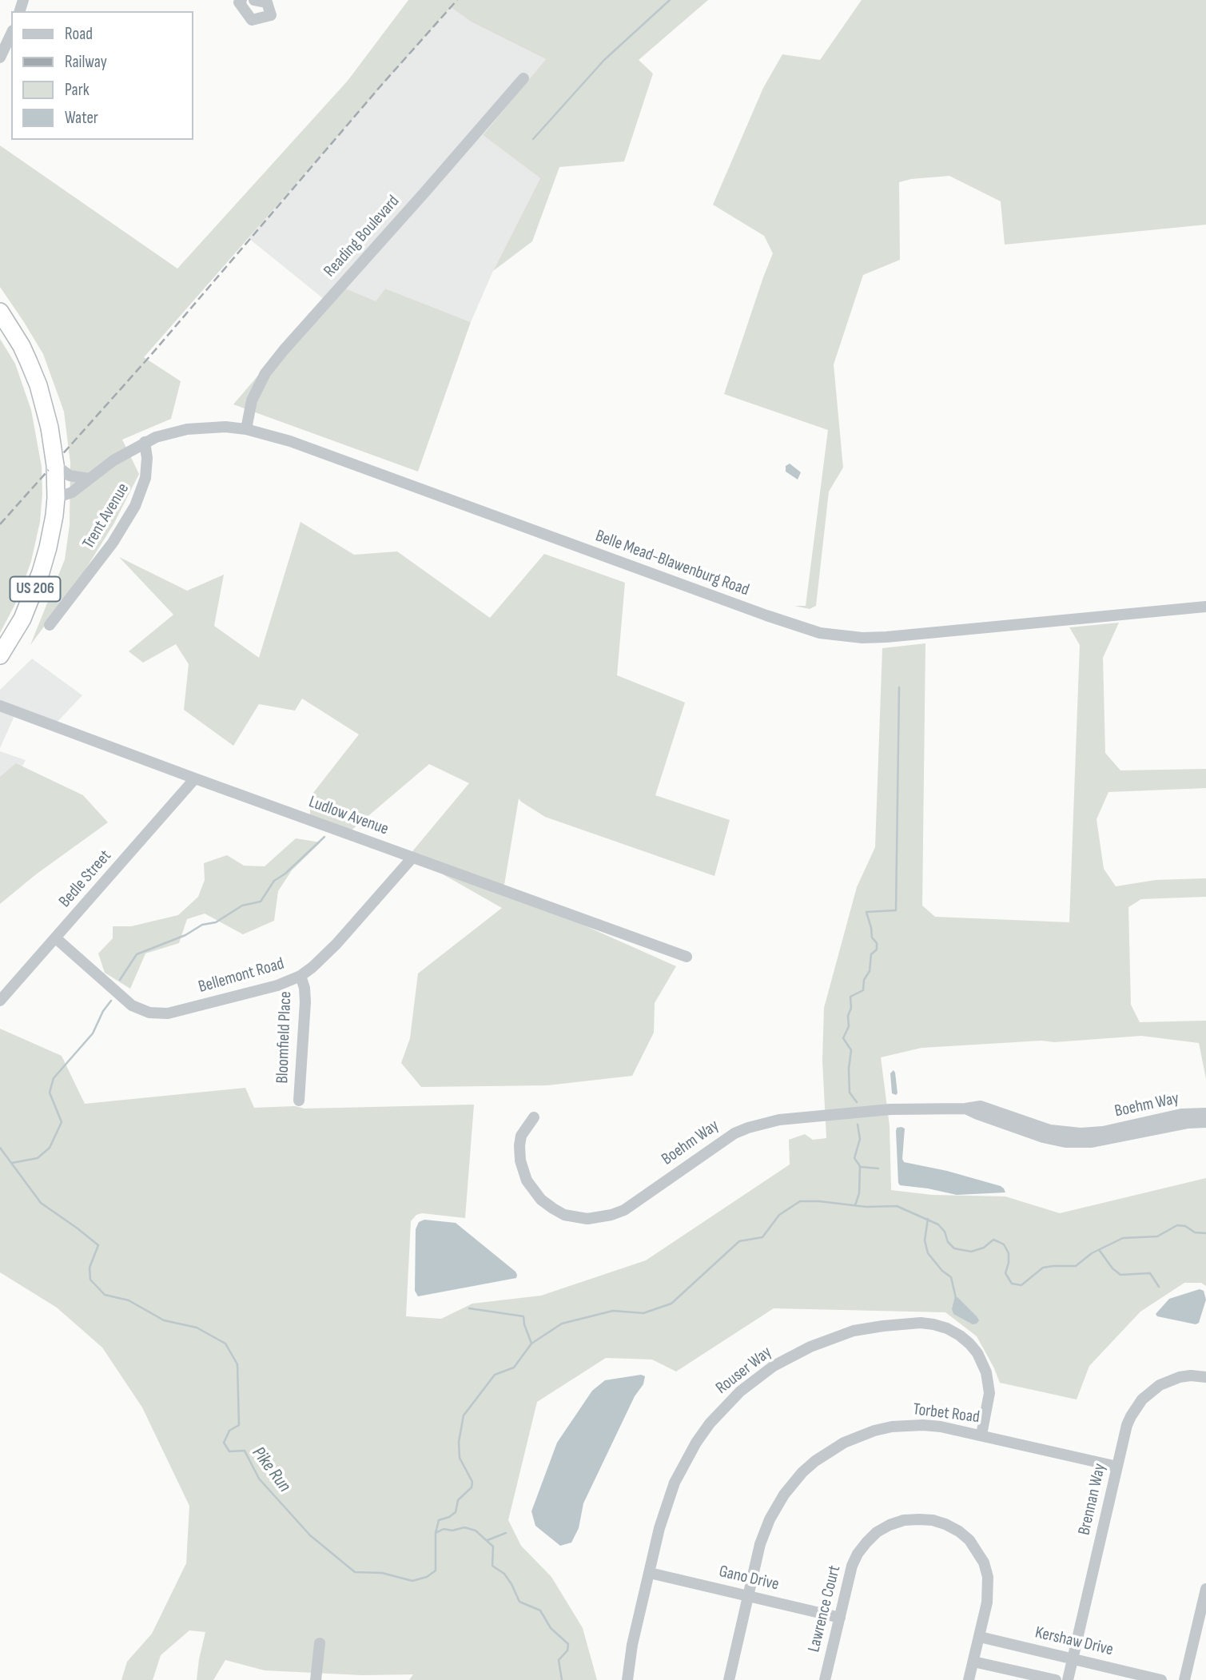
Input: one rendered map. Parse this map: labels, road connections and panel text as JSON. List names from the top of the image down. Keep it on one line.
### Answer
{"streets":{"highway":["US 206"],"street":["Reading Boulevard","Trent Avenue","Belle Mead-Blawenburg Road","Ludlow Avenue","Bedle Street","Bellemont Road","Bloomfield Place","Boehm Way","Rouser Way","Torbet Road","Brennan Way","Gano Drive","Lawrence Court","Kershaw Drive"]},"crossings":[["Reading Boulevard","Belle Mead-Blawenburg Road"],["Trent Avenue","Belle Mead-Blawenburg Road"],["Trent Avenue","US 206"],["Ludlow Avenue","Bedle Street"],["Ludlow Avenue","Bellemont Road"],["Bedle Street","Bellemont Road"],["Bellemont Road","Bloomfield Place"],["Rouser Way","Torbet Road"],["Rouser Way","Gano Drive"],["Torbet Road","Brennan Way"],["Torbet Road","Gano Drive"],["Brennan Way","Kershaw Drive"],["Gano Drive","Lawrence Court"],["Lawrence Court","Kershaw Drive"]],"water":["Pike Run"],"legend":["Road","Railway","Park","Water"]}
